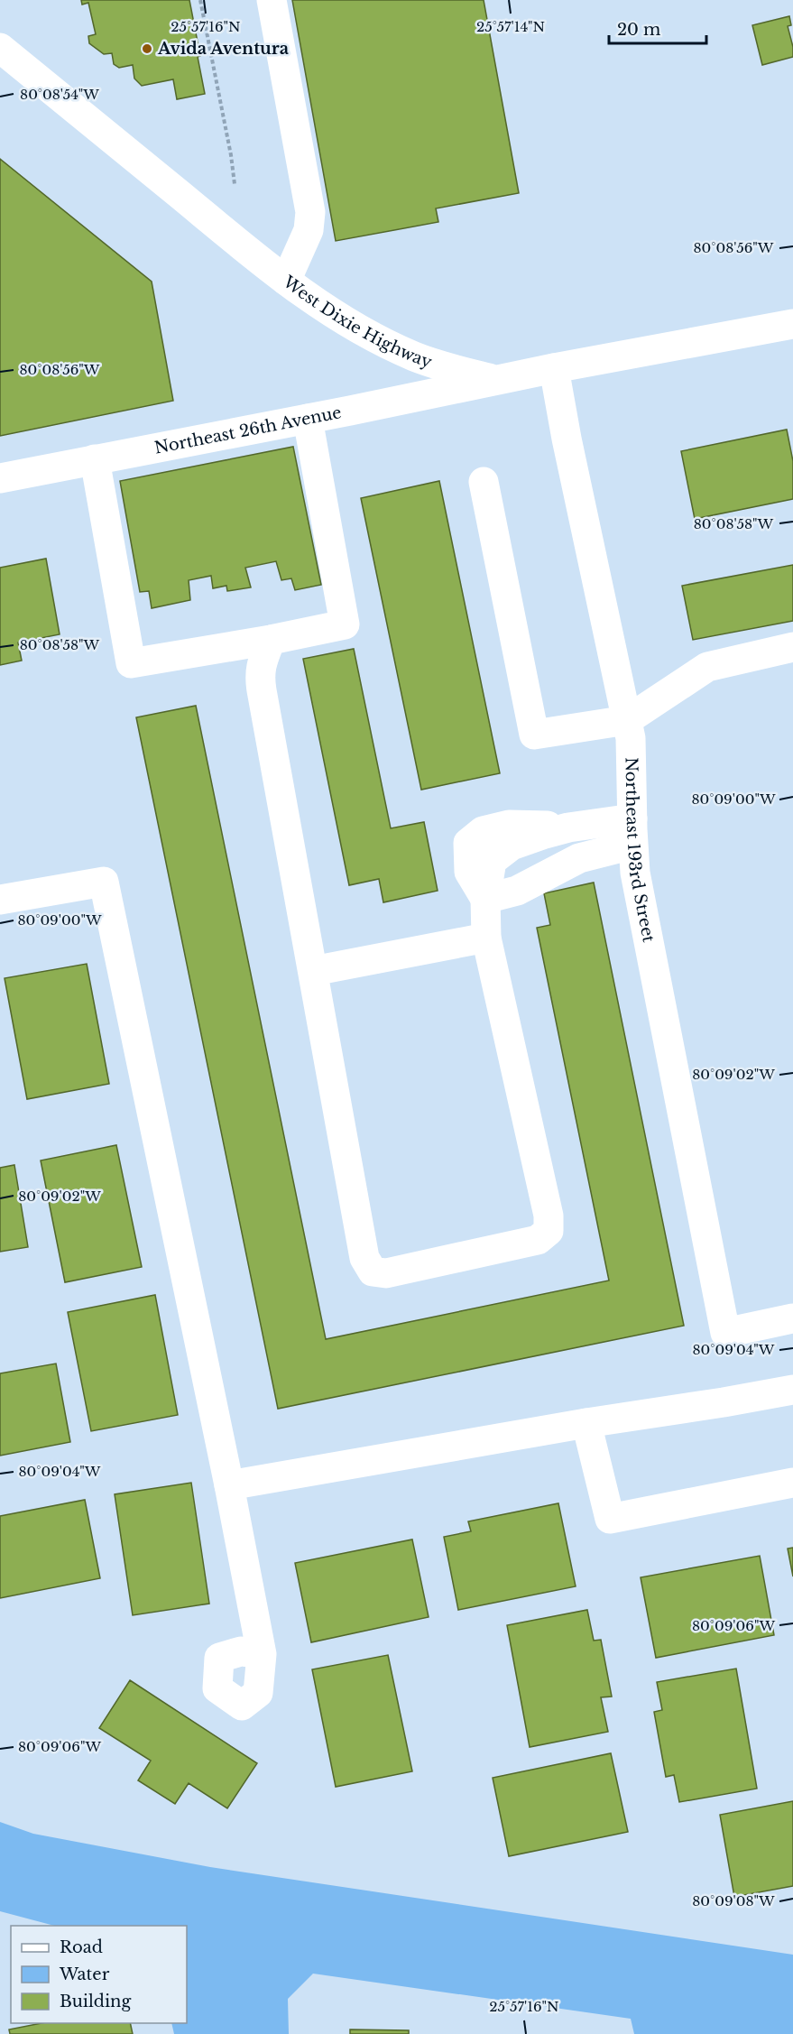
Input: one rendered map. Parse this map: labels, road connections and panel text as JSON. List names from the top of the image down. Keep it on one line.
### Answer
{"streets":{"street":["West Dixie Highway","Northeast 26th Avenue","Northeast 193rd Street"]},"crossings":[["West Dixie Highway","Northeast 26th Avenue"],["West Dixie Highway","Northeast 193rd Street"]],"places":["Avida Aventura"],"legend":["Road","Water","Building"],"scale_bar":"20 m","coordinates":["25°57'16\"N","25°57'14\"N","80°08'54\"W","80°08'56\"W","80°08'58\"W","80°09'00\"W","80°09'02\"W","80°09'04\"W","80°09'06\"W","80°09'08\"W"]}
